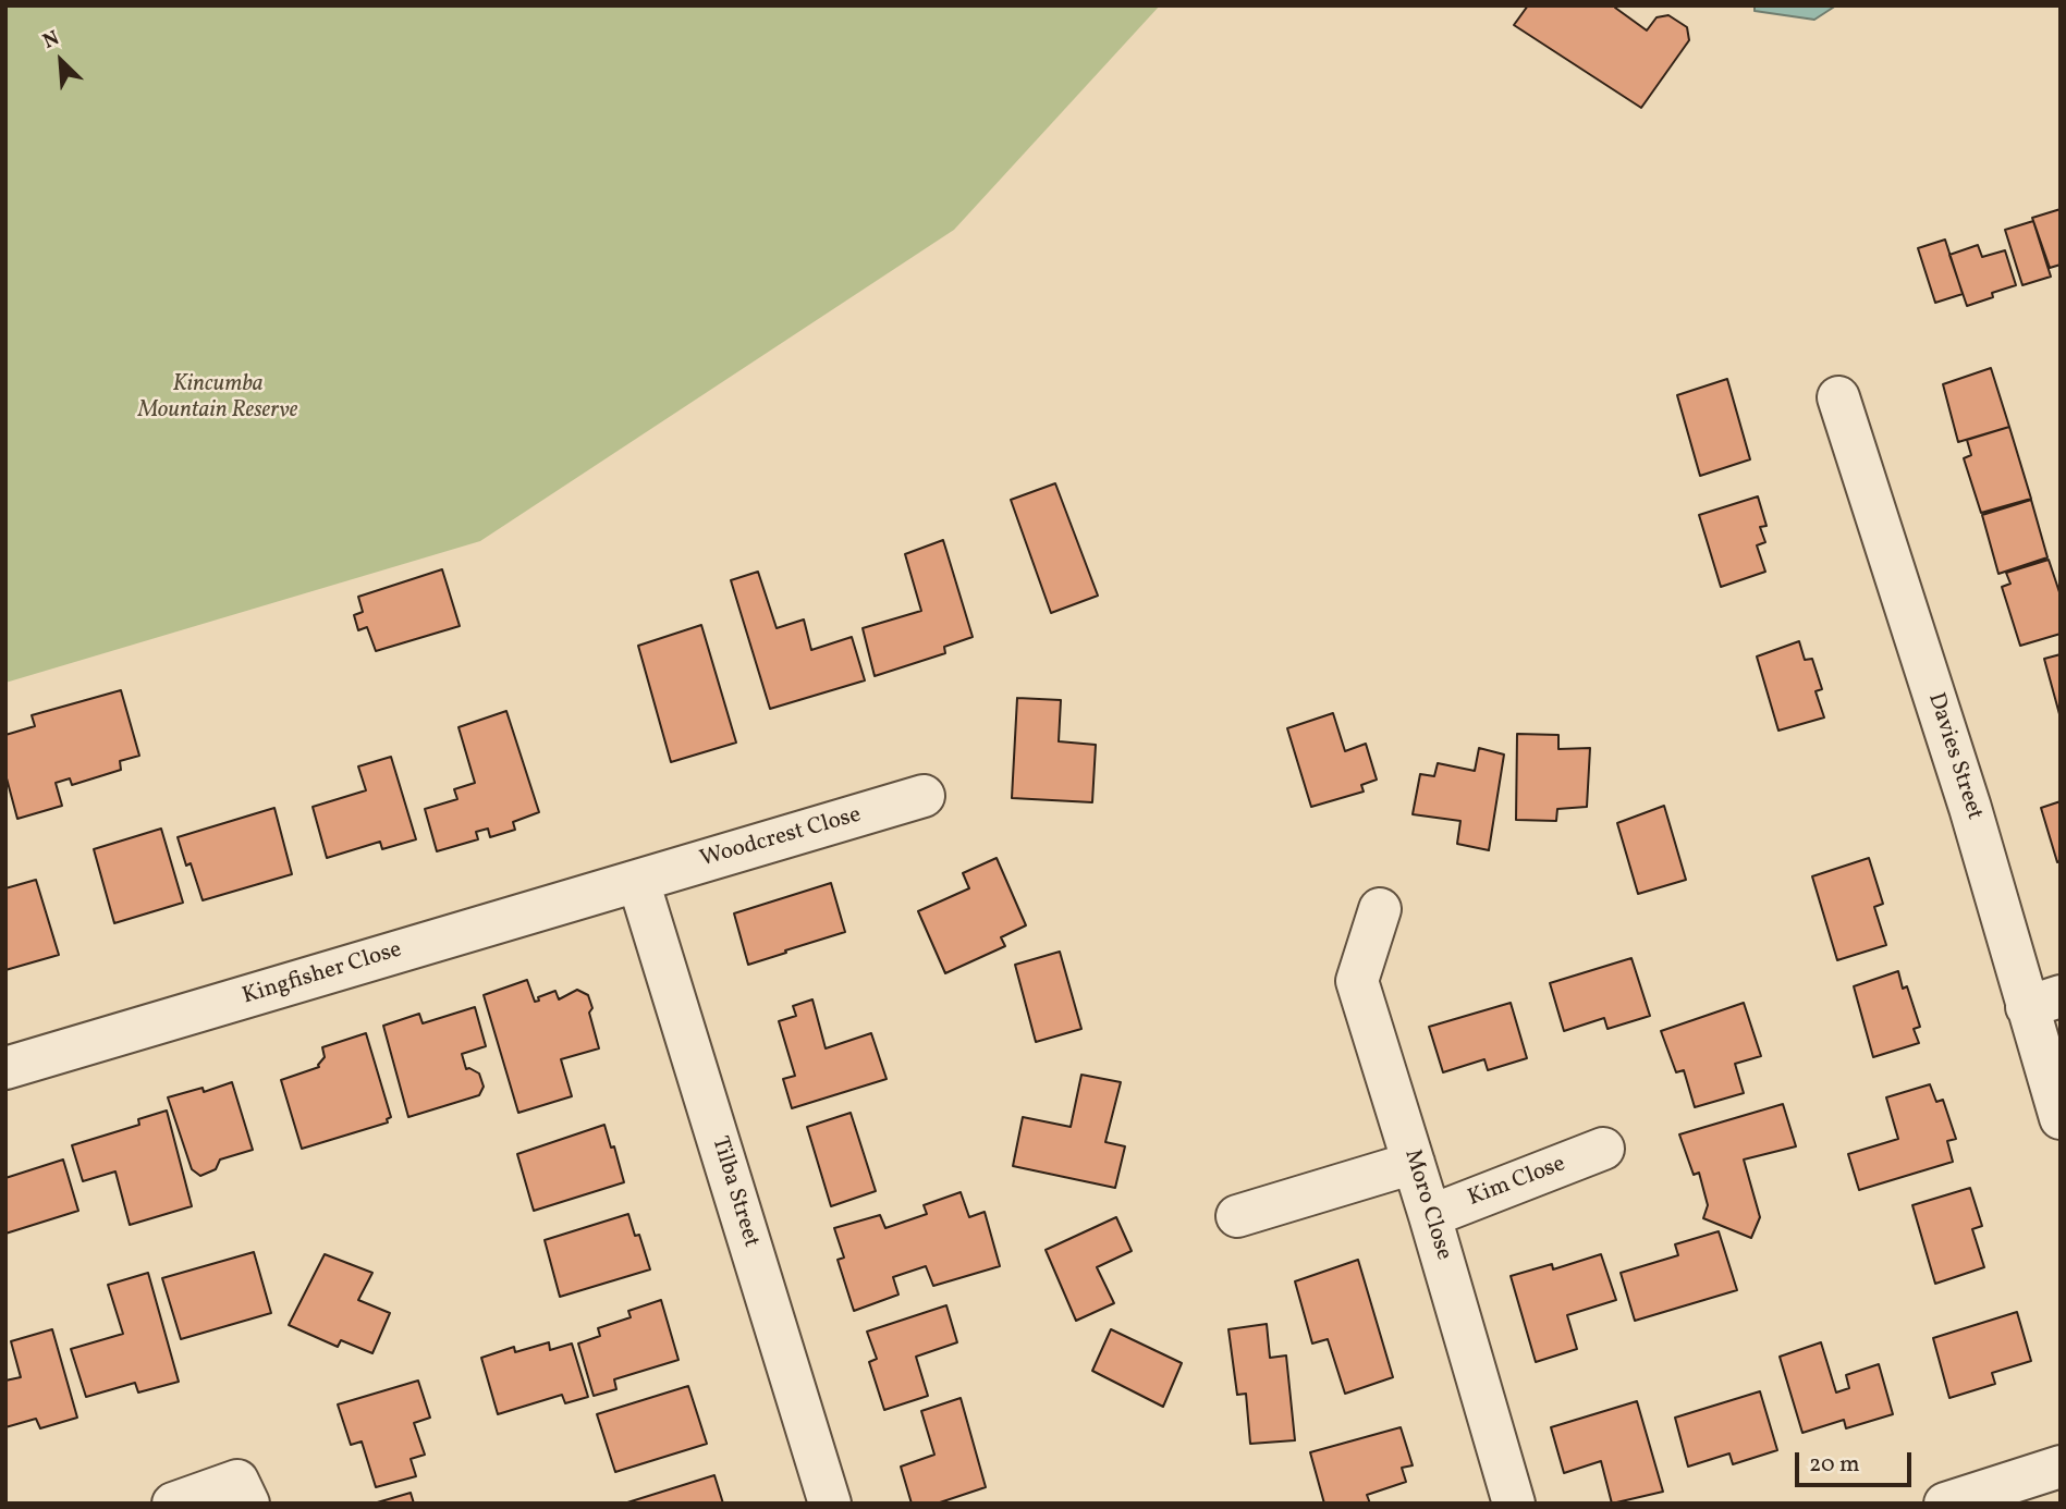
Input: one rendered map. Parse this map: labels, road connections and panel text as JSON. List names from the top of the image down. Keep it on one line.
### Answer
{"streets":{"street":["Davies Street","Woodcrest Close","Kingfisher Close","Kim Close","Tilba Street","Moro Close"]},"crossings":[["Woodcrest Close","Kingfisher Close"],["Woodcrest Close","Tilba Street"],["Kingfisher Close","Tilba Street"],["Kim Close","Moro Close"]],"parks":["Kincumba Mountain Reserve"],"scale_bar":"20 m","north":"top left"}
